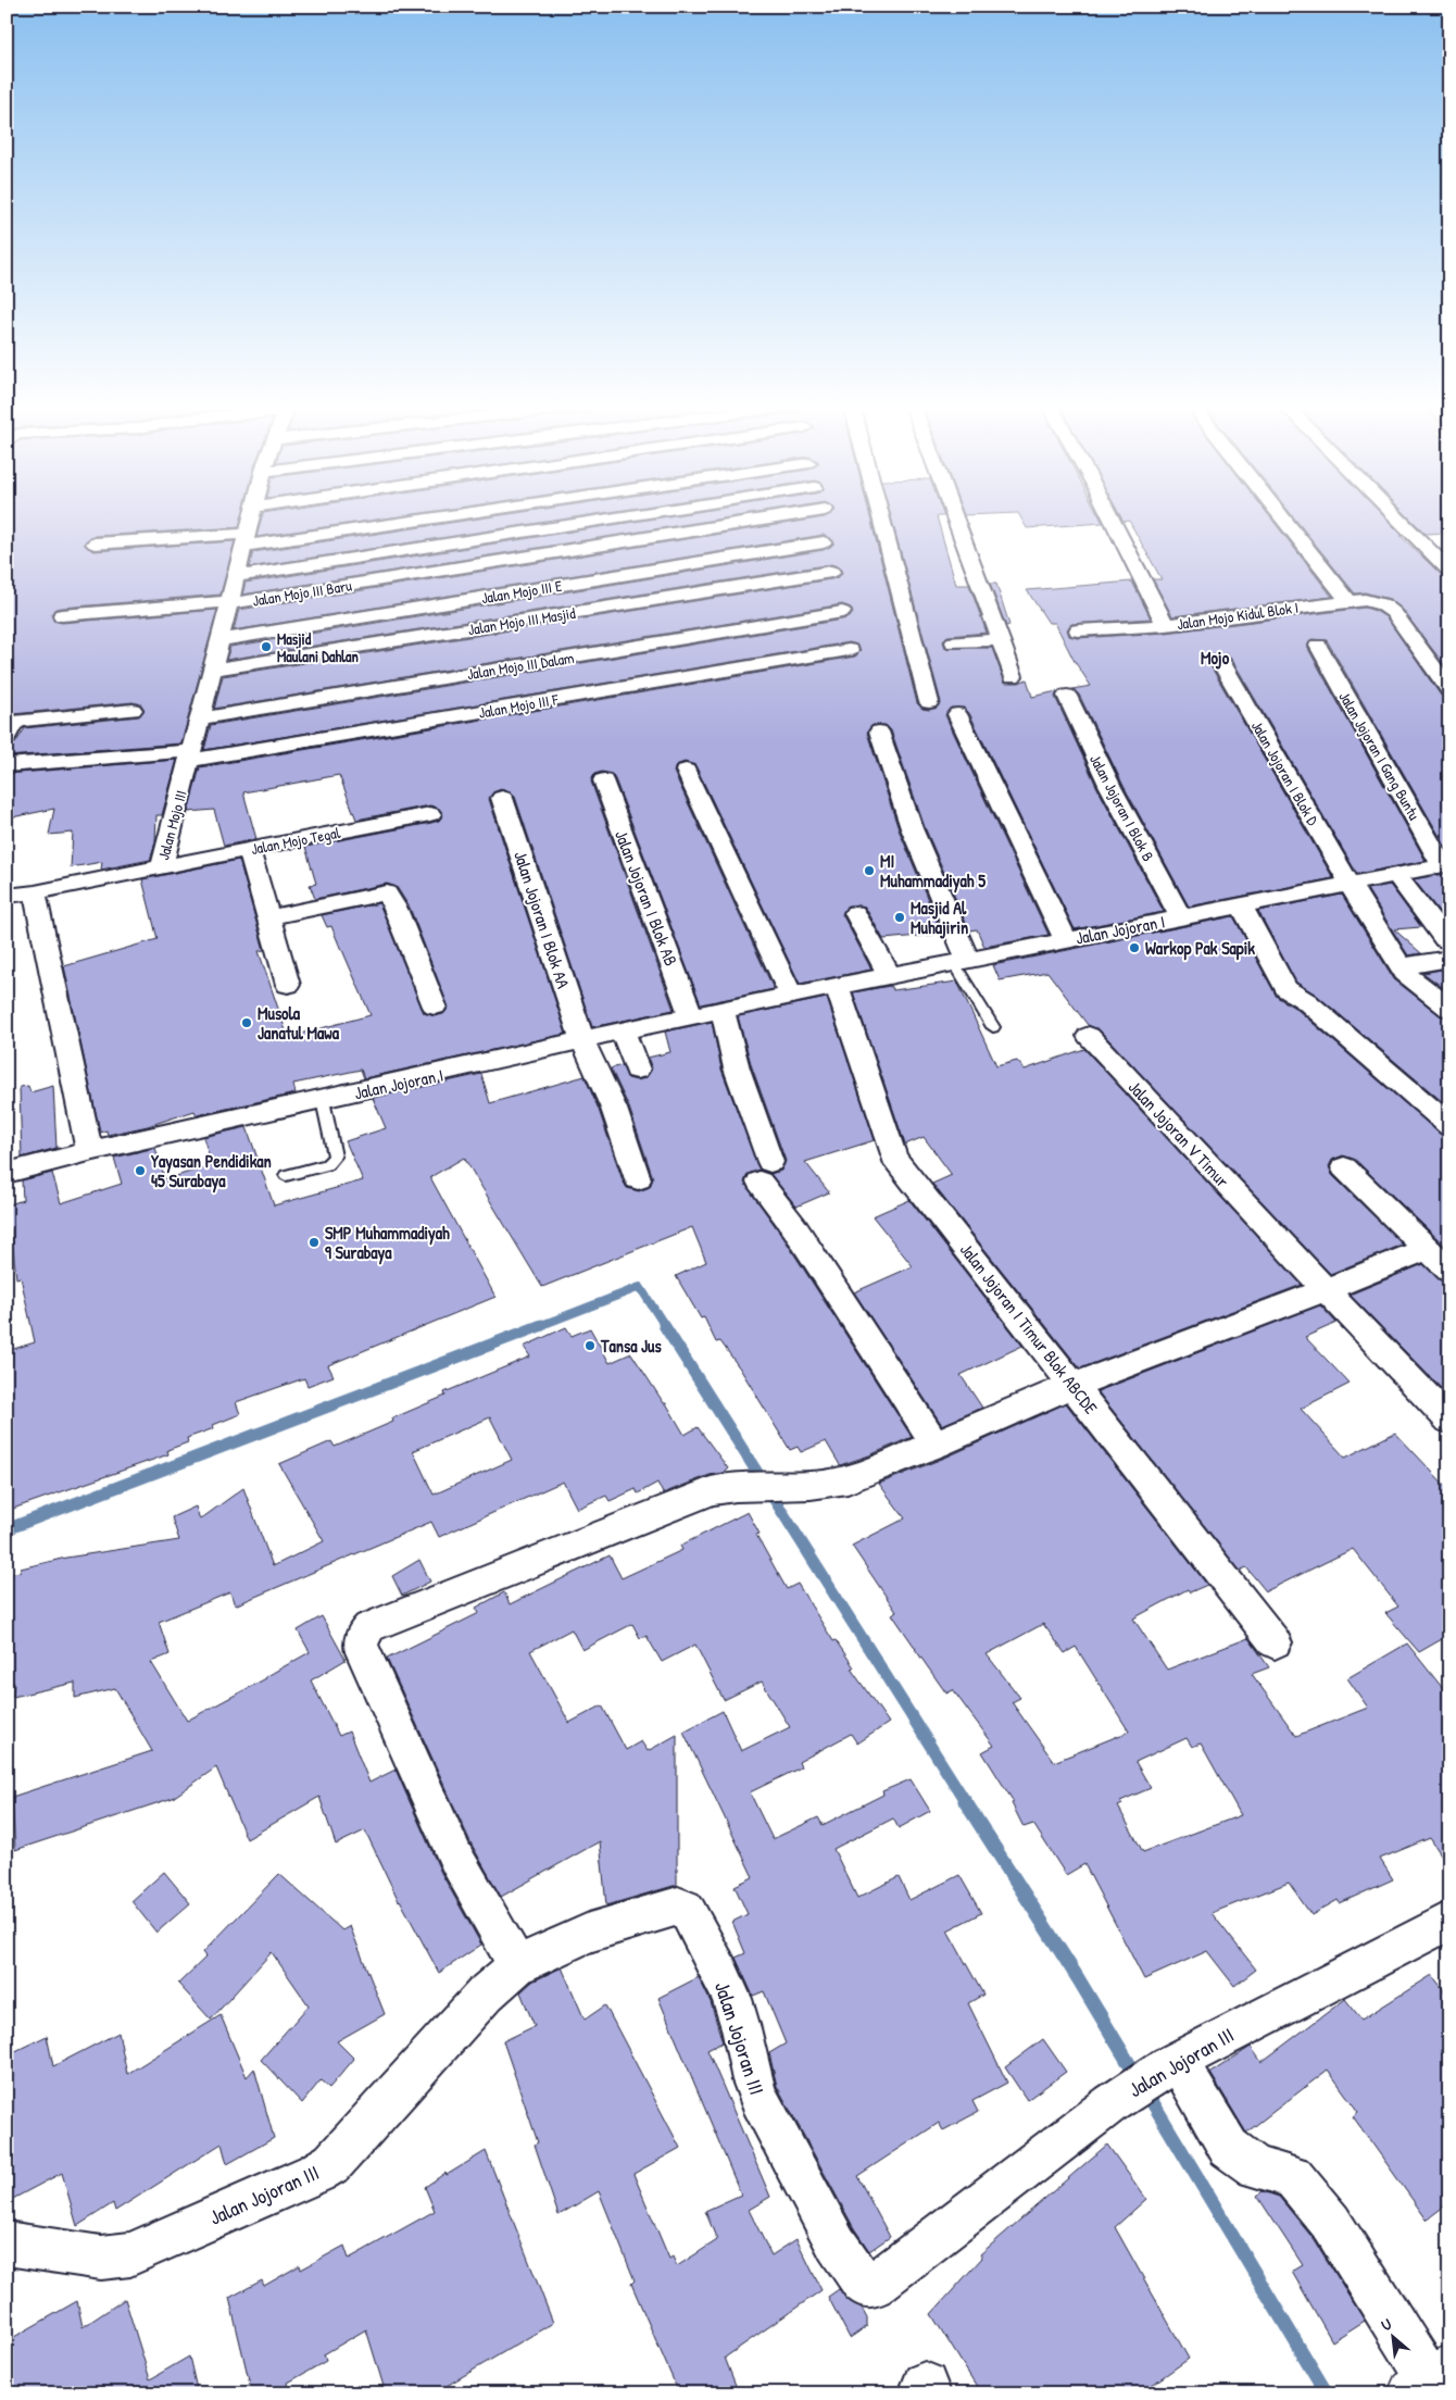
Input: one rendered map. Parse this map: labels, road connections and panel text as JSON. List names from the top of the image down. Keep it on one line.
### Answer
{"streets":{"street":["Jalan Mojo III E","Jalan Mojo III Baru","Jalan Mojo Kidul Blok I","Jalan Mojo III Masjid","Jalan Mojo III Dalam","Jalan Mojo III F","Jalan Jojoran I Gang Buntu","Jalan Jojoran I Blok D","Jalan Jojoran I Blok B","Jalan Mojo III","Jalan Mojo Tegal","Jalan Jojoran I Blok AB","Jalan Jojoran I Blok AA","Jalan Jojoran I","Jalan Jojoran V Timur","Jalan Jojoran I Timur Blok ABCDE","Jalan Jojoran III"]},"crossings":[["Jalan Mojo III E","Jalan Mojo III"],["Jalan Mojo III Baru","Jalan Mojo III"],["Jalan Mojo III Masjid","Jalan Mojo III"],["Jalan Mojo III Dalam","Jalan Mojo III"],["Jalan Mojo III F","Jalan Mojo III"],["Jalan Jojoran I Gang Buntu","Jalan Jojoran I"],["Jalan Jojoran I Blok D","Jalan Jojoran I"],["Jalan Jojoran I Blok B","Jalan Jojoran I"],["Jalan Mojo III","Jalan Mojo Tegal"],["Jalan Jojoran I Blok AB","Jalan Jojoran I"],["Jalan Jojoran I Blok AA","Jalan Jojoran I"],["Jalan Jojoran I","Jalan Jojoran I Timur Blok ABCDE"]],"districts":["Mojo"],"places":["Masjid Maulani Dahlan","MI Muhammadiyah 5","Masjid Al Muhajirin","Warkop Pak Sapik","Musola Janatul Mawa","Yayasan Pendidikan 45 Surabaya","SMP Muhammadiyah 9 Surabaya","Tansa Jus"],"north":"top left"}
